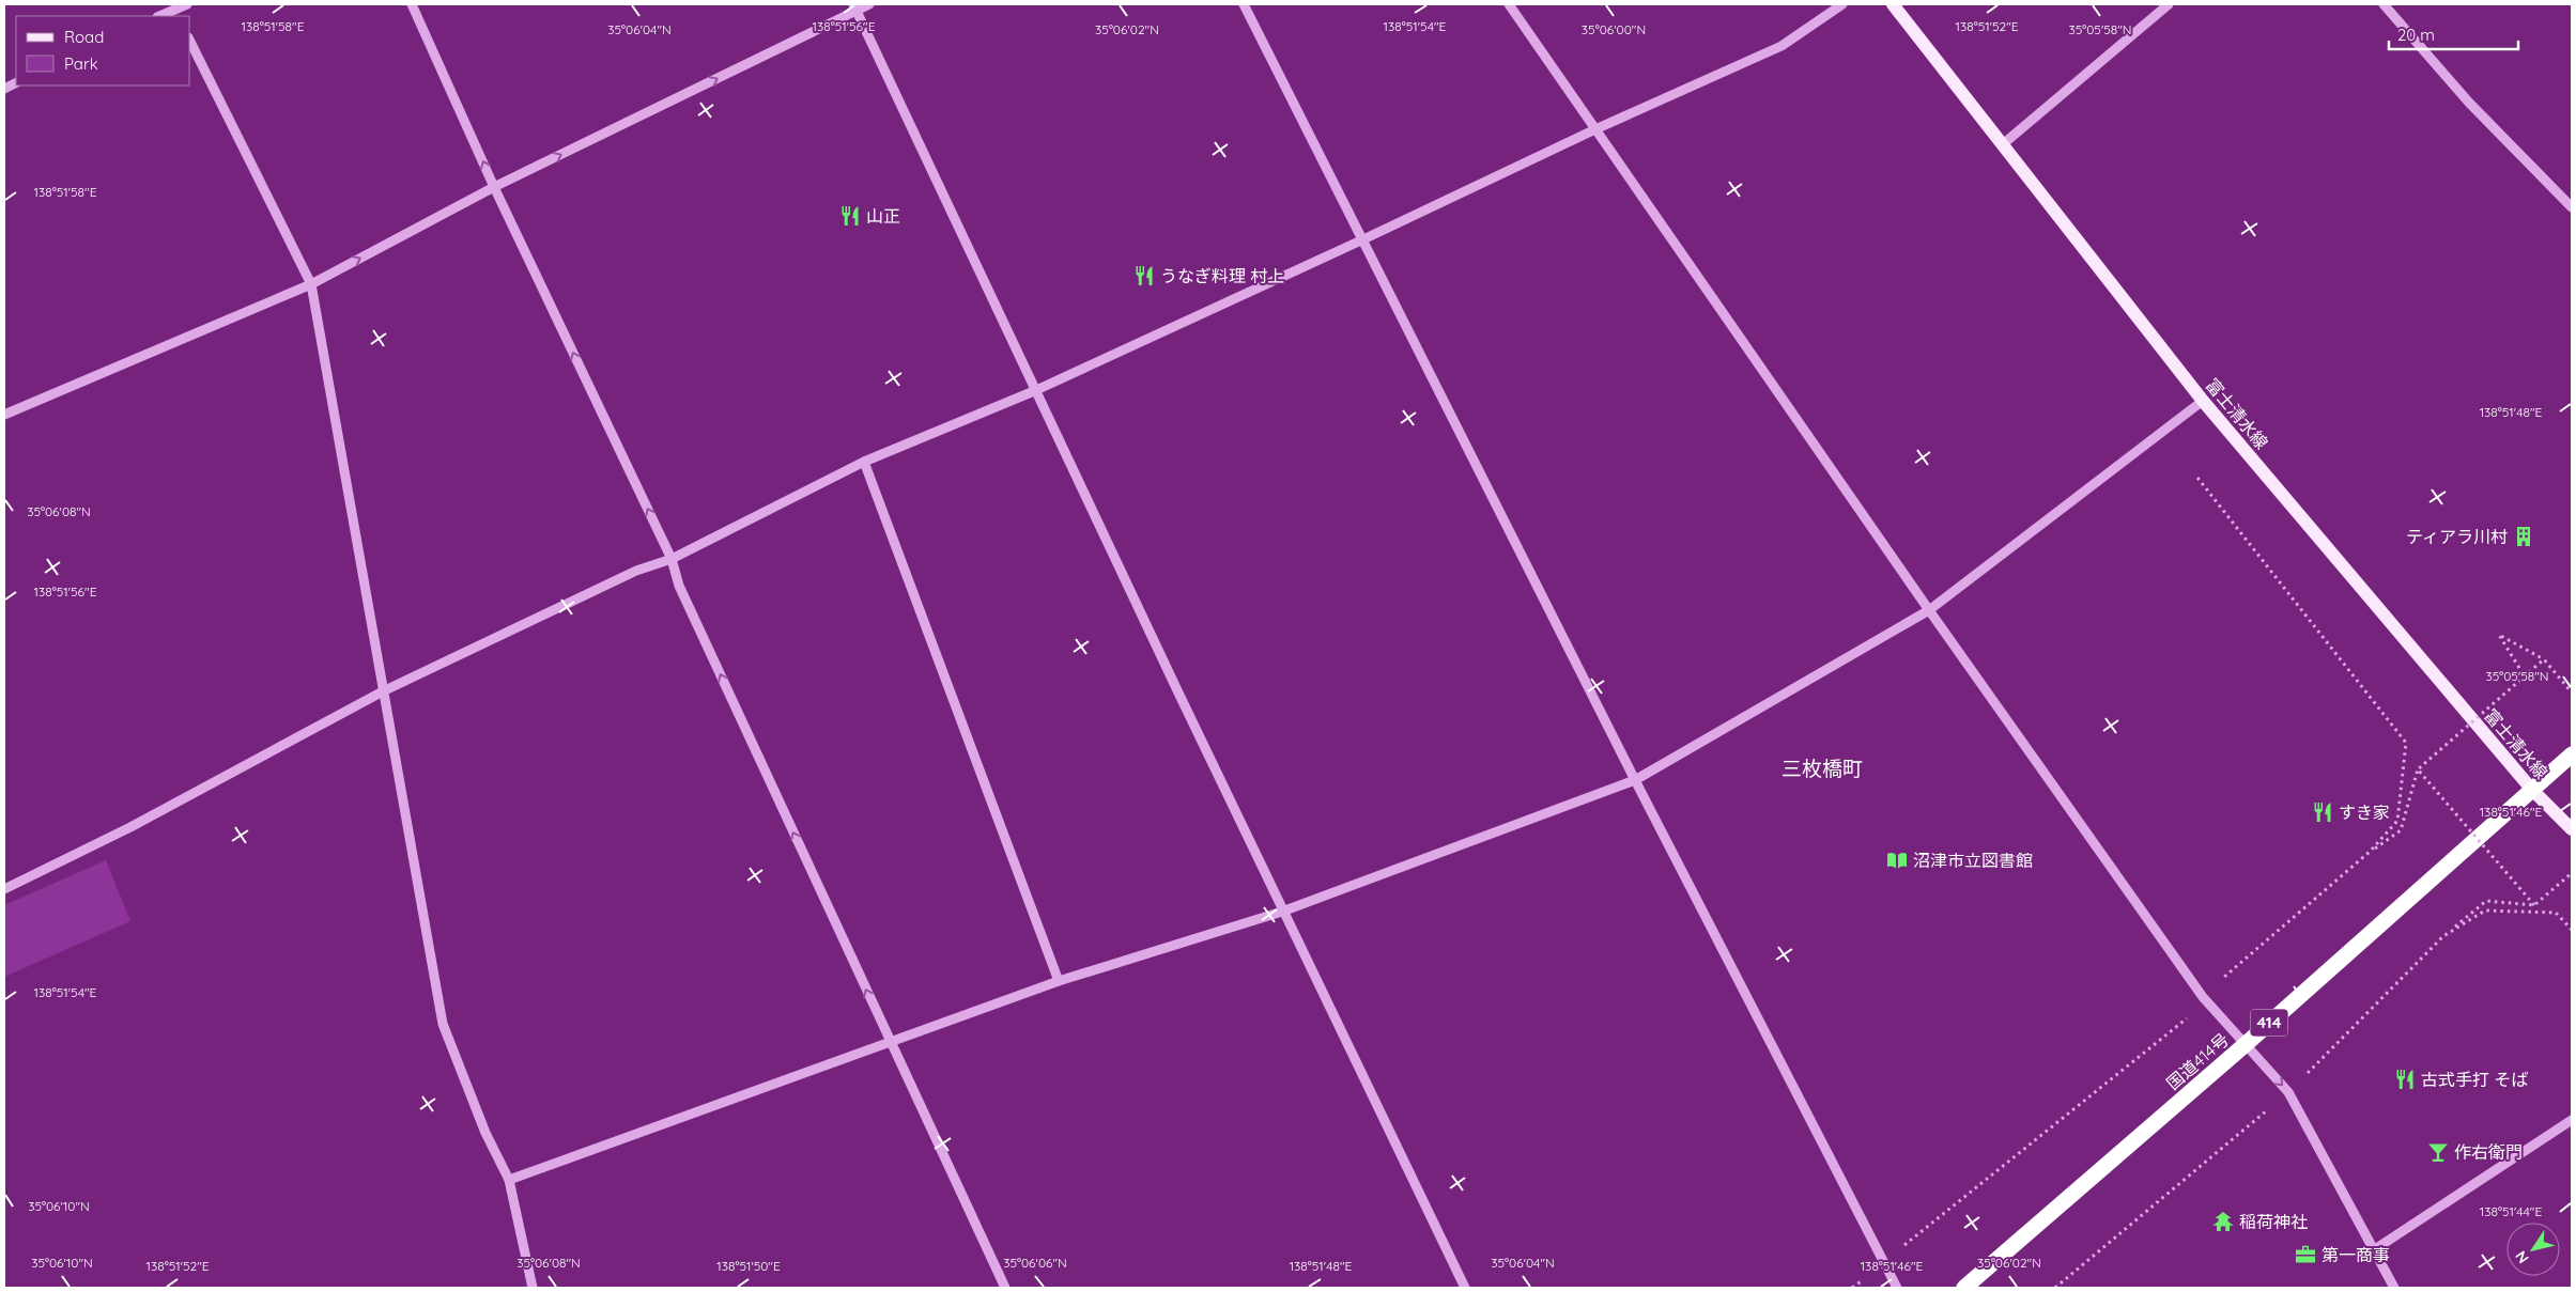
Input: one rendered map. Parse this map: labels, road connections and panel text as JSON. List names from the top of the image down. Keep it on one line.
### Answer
{"streets":{"highway":["414","国道414号"],"main road":["富士清水線"]},"crossings":[["富士清水線","国道414号"]],"districts":["三枚橋町"],"places":{"restaurant":["山正","うなぎ料理 村上","すき家","古式手打 そば"],"building":["ティアラ川村"],"library":["沼津市立図書館"],"bar":["作右衛門"],"temple":["稲荷神社"],"office":["第一商事"]},"legend":["Road","Park"],"scale_bar":"20 m","north":"bottom left","coordinates":["138°51'58\"E","138°51'56\"E","138°51'54\"E","138°51'52\"E","35°05'58\"N","35°06'04\"N","35°06'02\"N","35°06'00\"N","138°51'48\"E","35°06'08\"N","138°51'46\"E","35°06'10\"N","138°51'44\"E","35°06'06\"N","138°51'50\"E"]}
